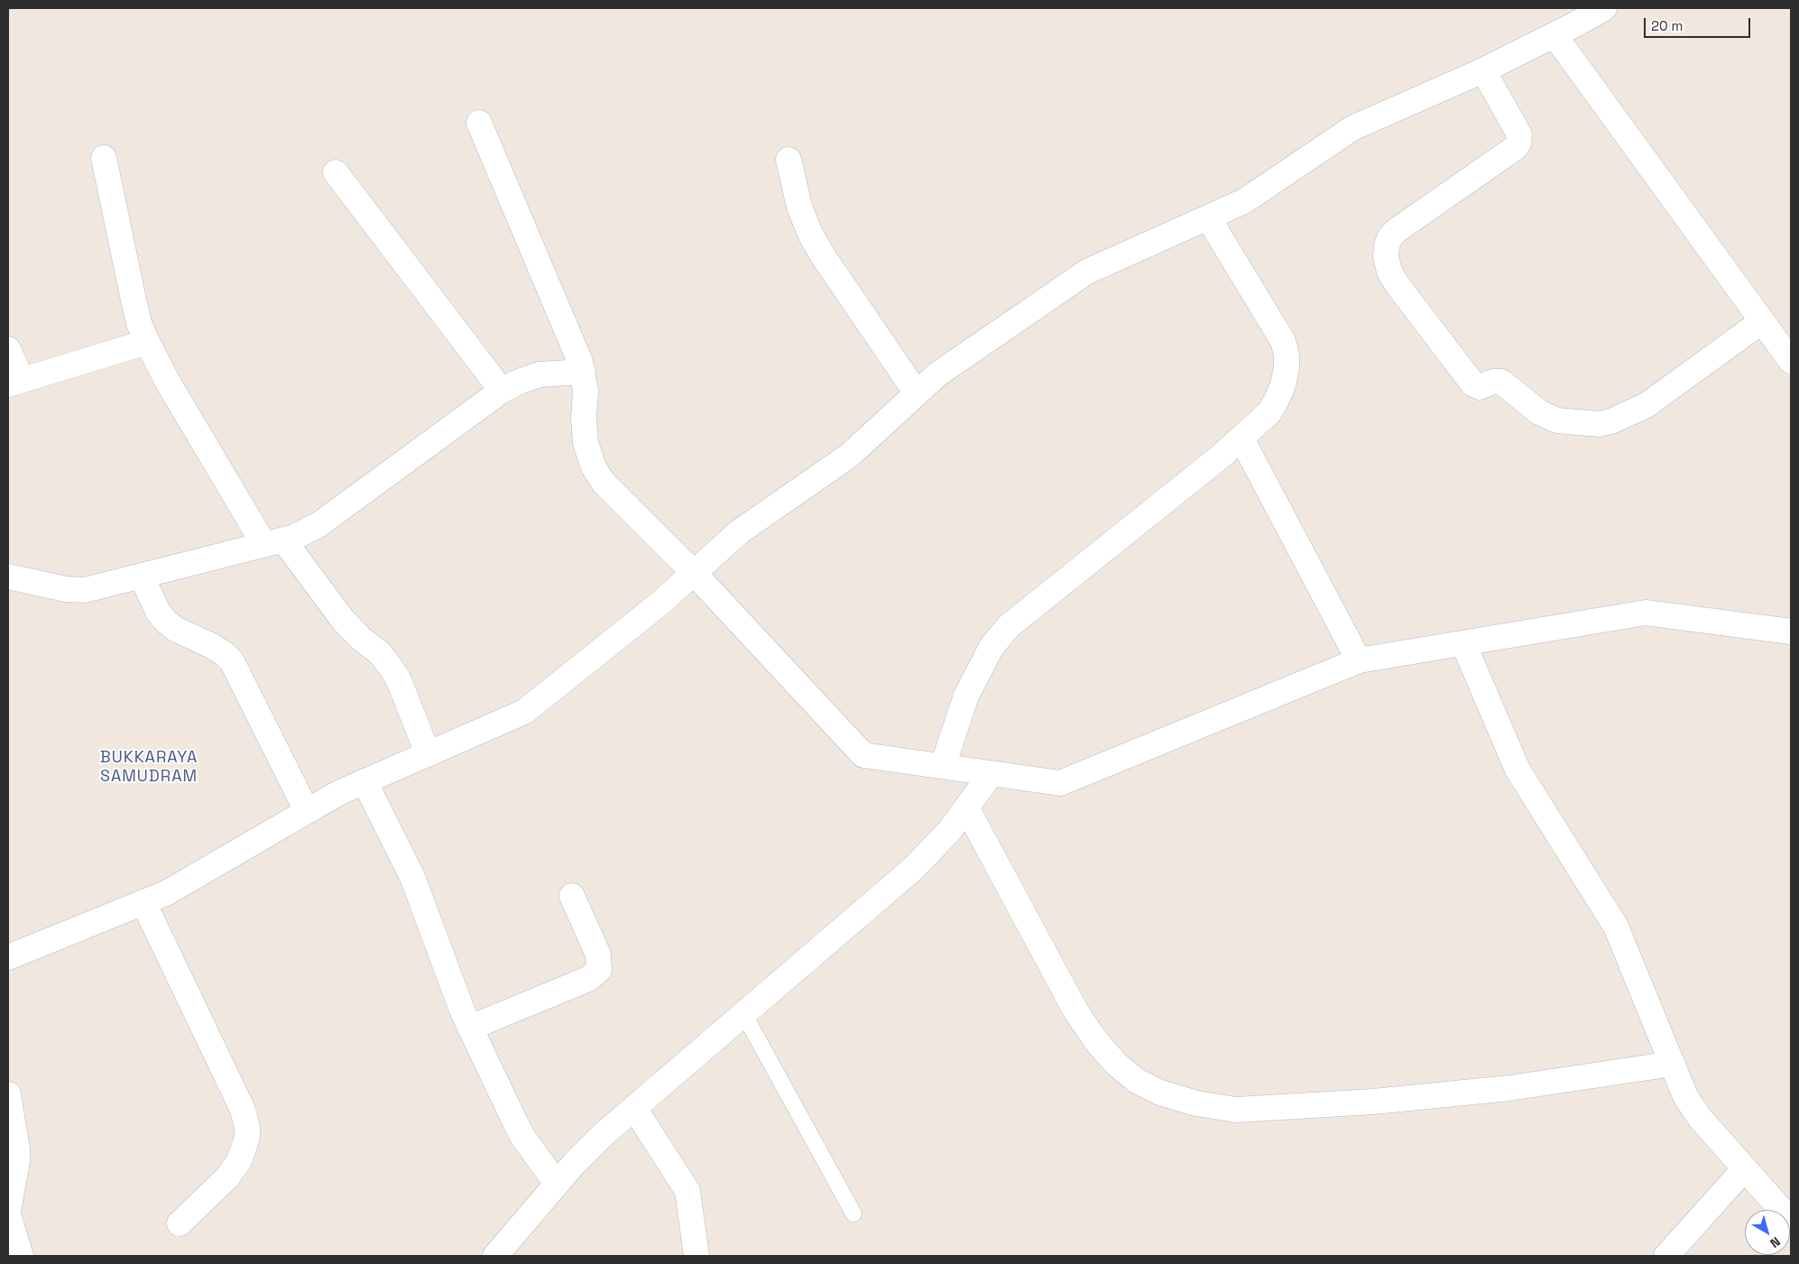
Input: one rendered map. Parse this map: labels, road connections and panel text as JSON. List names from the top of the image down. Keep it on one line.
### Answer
{"districts":["BUKKARAYA SAMUDRAM"],"scale_bar":"20 m","north":"bottom right"}
